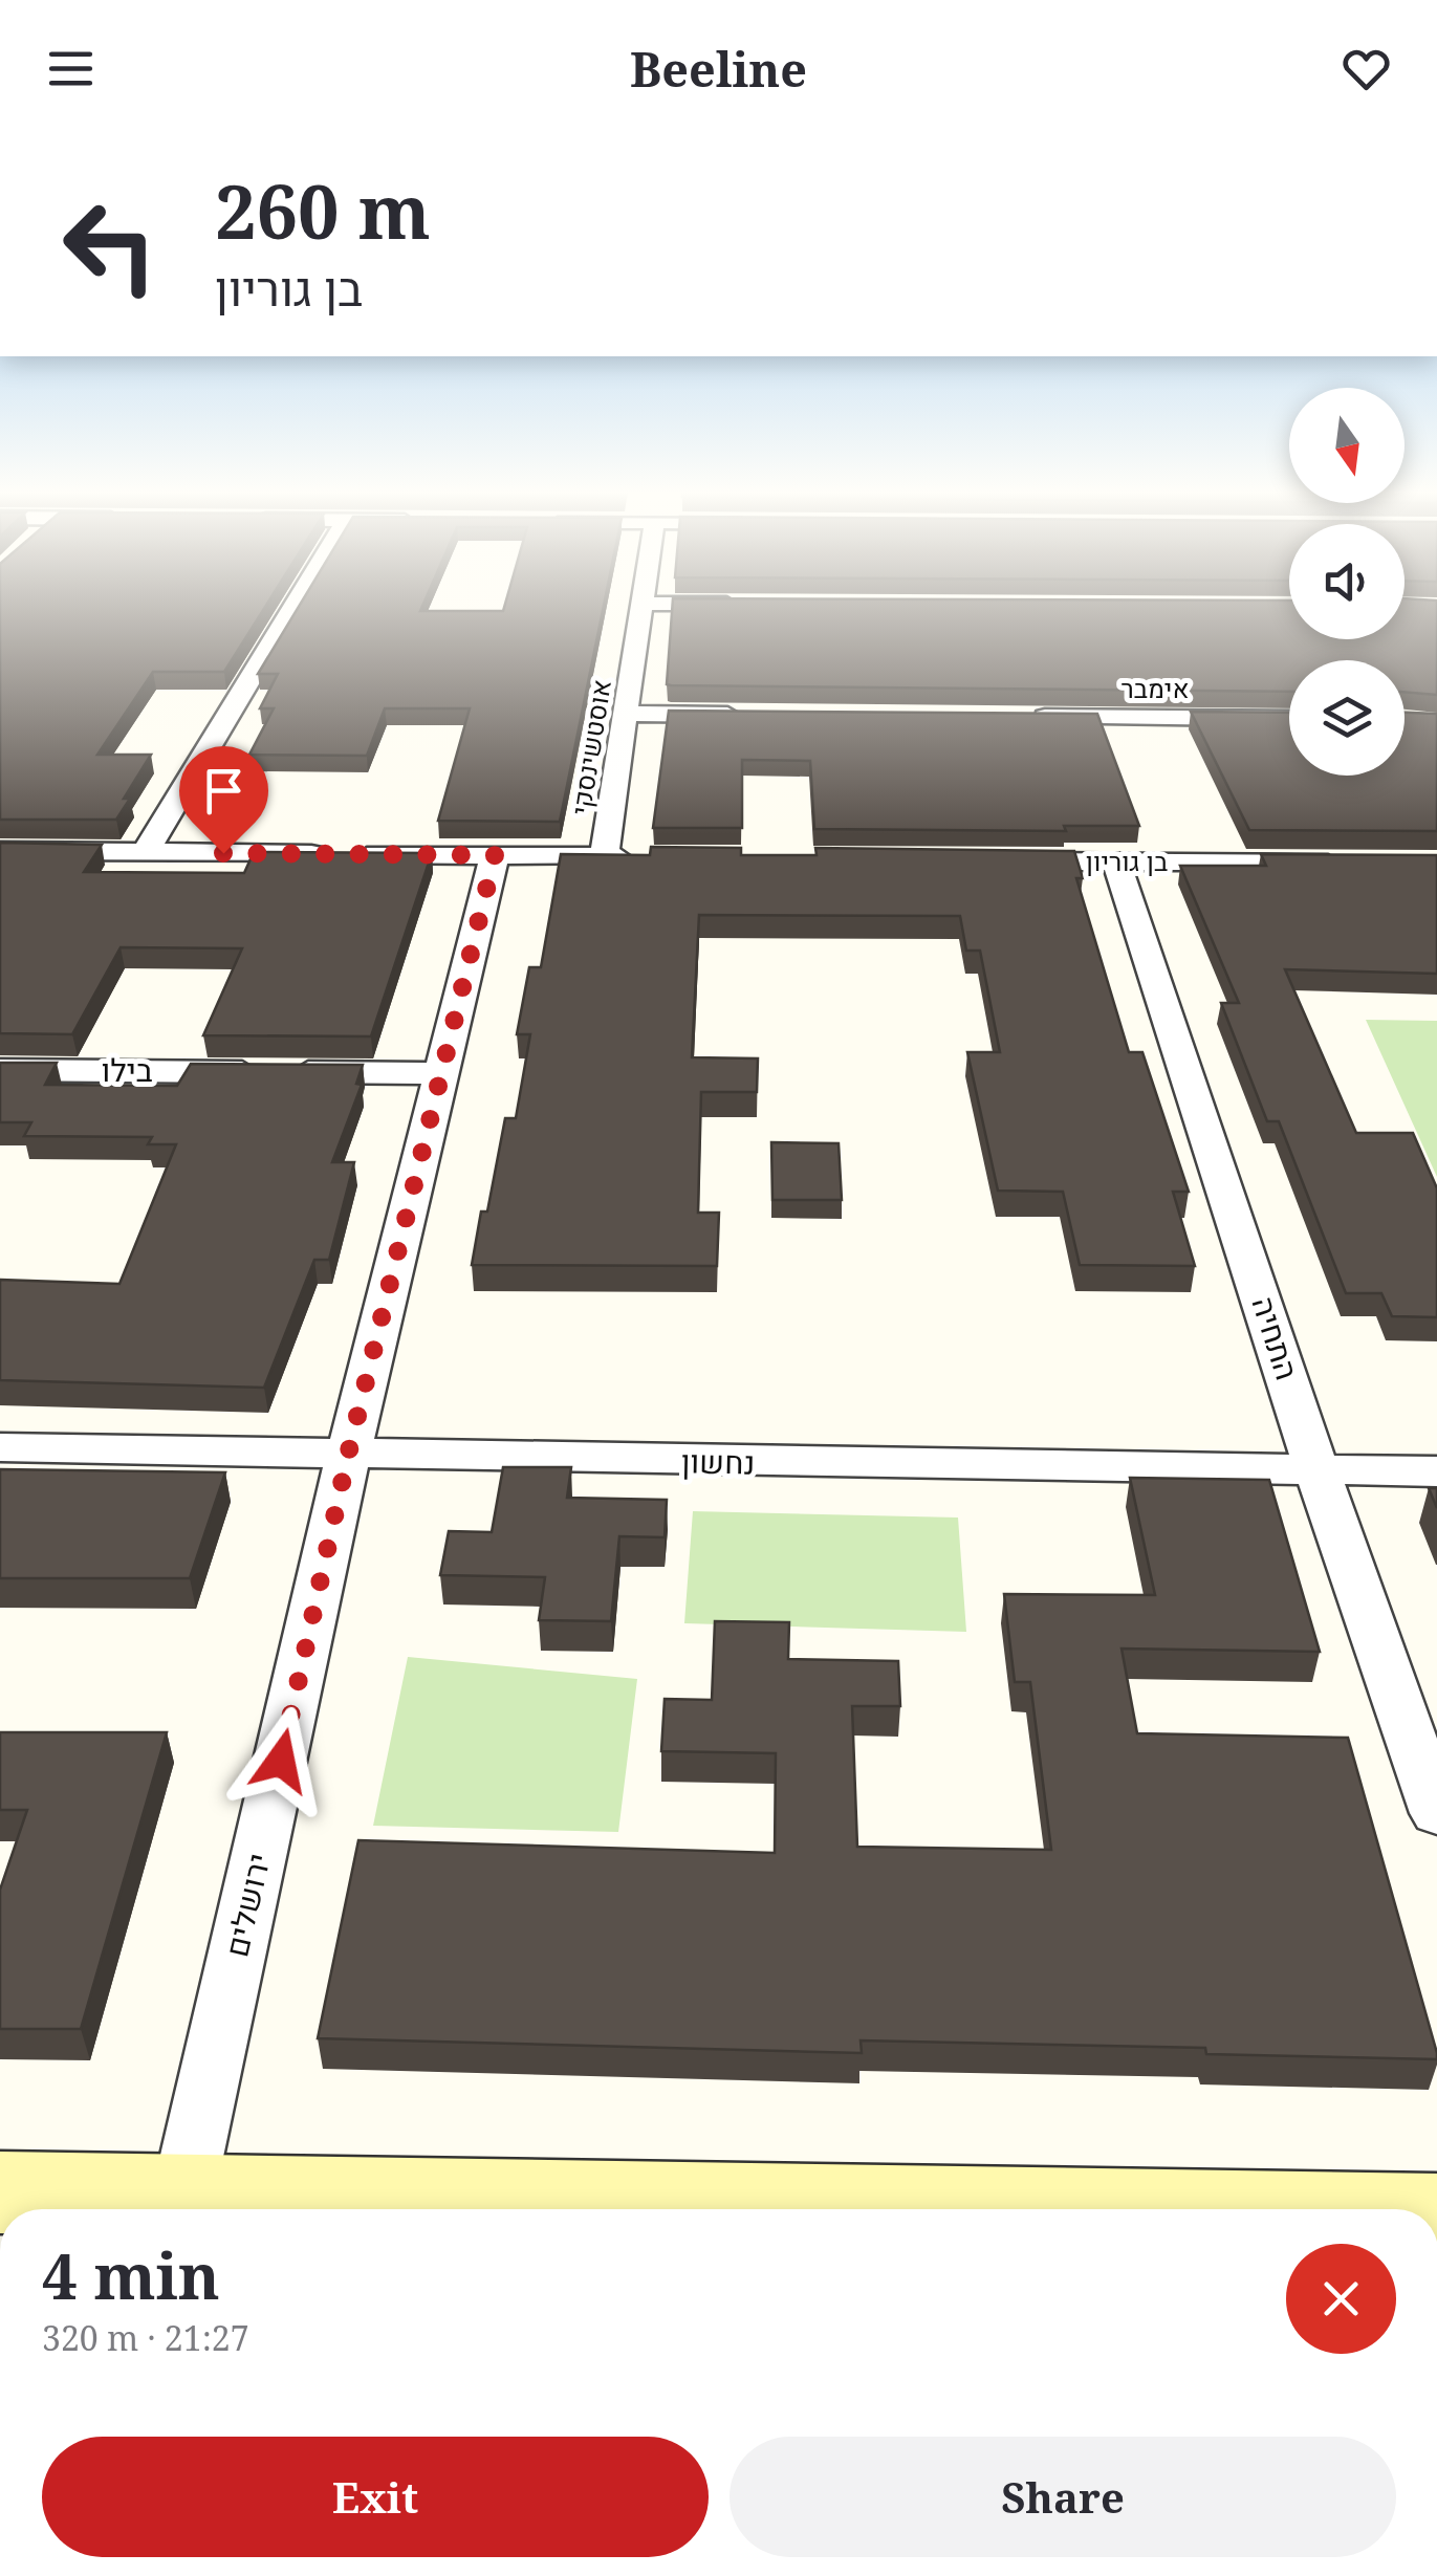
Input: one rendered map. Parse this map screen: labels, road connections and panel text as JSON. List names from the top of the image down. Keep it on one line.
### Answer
{"streets":{"street":["אימבר","אוסטשינסקי","בן גוריון","בילו","התחיה","נחשון","ירושלים"]},"crossings":[["בן גוריון","התחיה"],["בילו","ירושלים"],["התחיה","נחשון"],["נחשון","ירושלים"]],"north":"bottom","page":{"header":"Beeline","turn":["260 m","בן גוריון"],"heading":["4 min","320 m · 21:27"],"buttons":["Exit","Share"]}}
